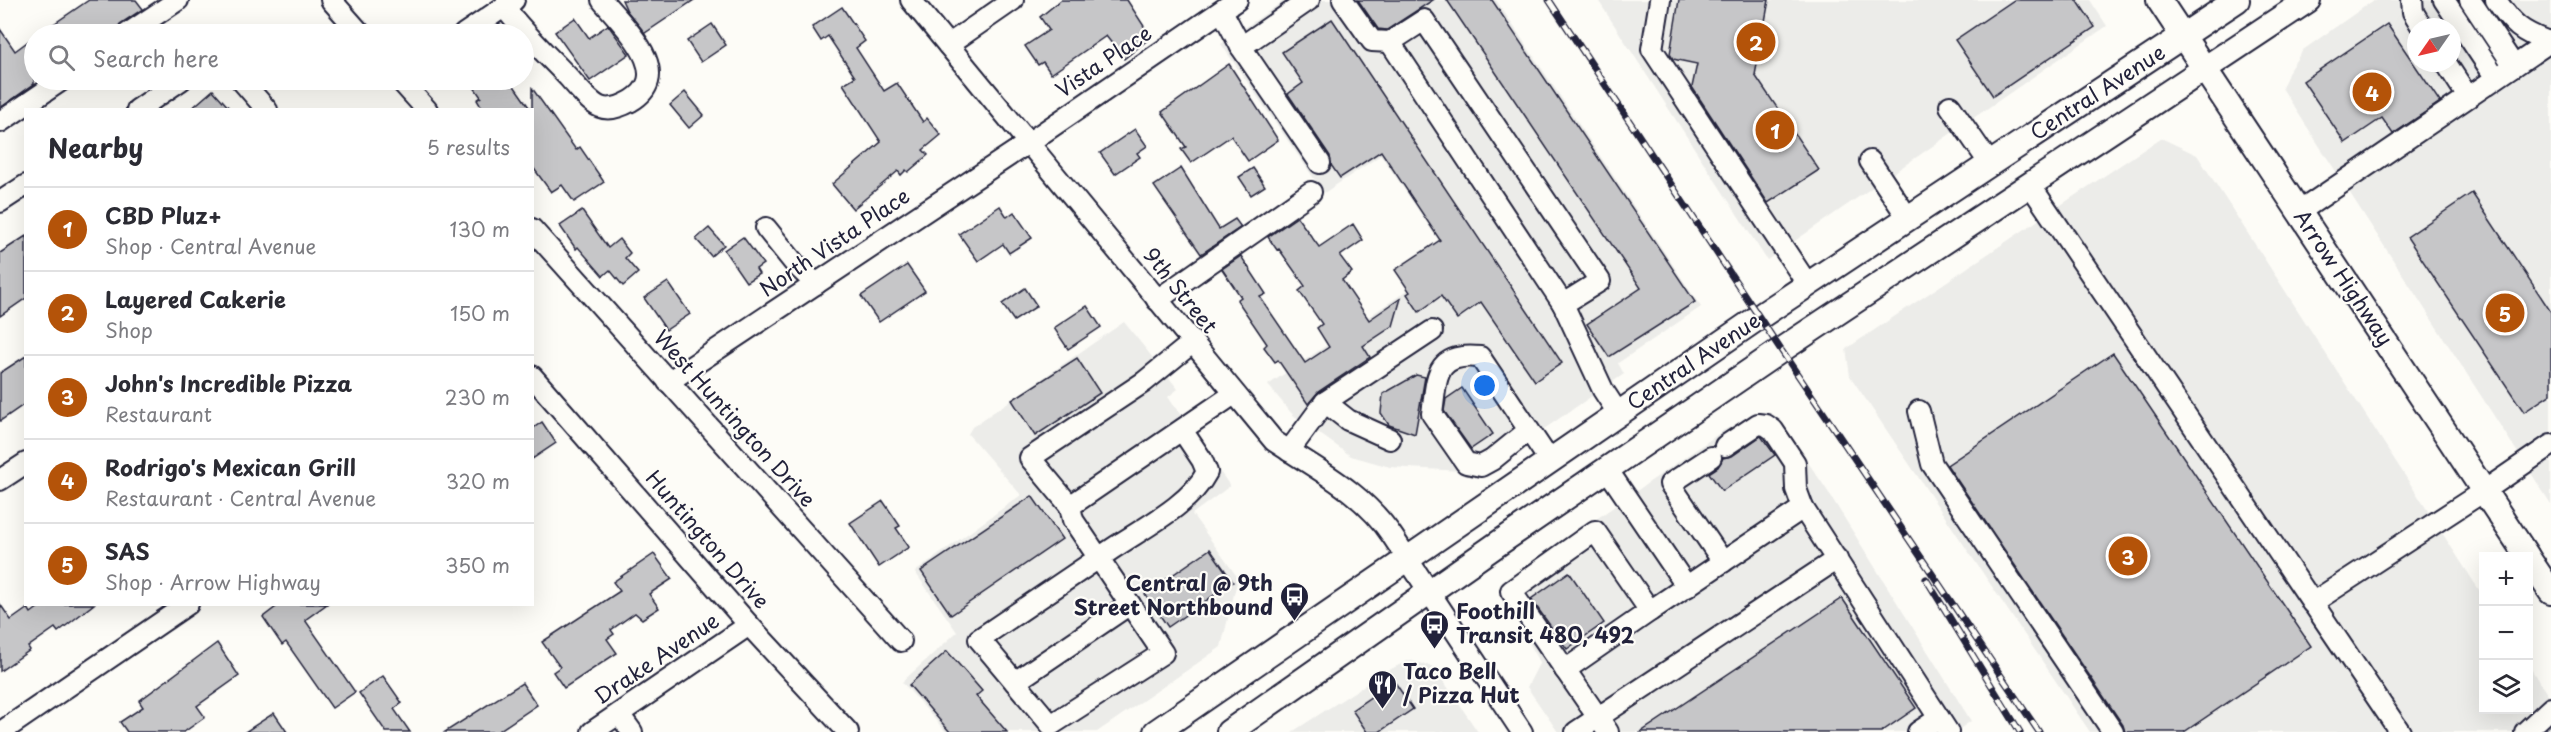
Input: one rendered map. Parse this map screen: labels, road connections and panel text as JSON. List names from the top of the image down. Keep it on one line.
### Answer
{"streets":{"main road":["Central Avenue","Arrow Highway"],"street":["Vista Place","North Vista Place","9th Street","West Huntington Drive","Huntington Drive","Drake Avenue"]},"crossings":[["Vista Place","North Vista Place"],["Vista Place","9th Street"],["Central Avenue","Arrow Highway"],["Central Avenue","9th Street"],["North Vista Place","9th Street"],["North Vista Place","West Huntington Drive"],["Huntington Drive","Drake Avenue"]],"places":{"bus stop":["Central @ 9th Street Northbound","Foothill Transit 480, 492"],"restaurant":["Taco Bell / Pizza Hut"]},"north":"bottom left","page":{"pins":["2","4","1","5","3"],"search":"Search here","heading":["Nearby","5 results"],"list":[{"mark":"1","name":"CBD Pluz+","note":"Shop · Central Avenue","value":"130 m"},{"mark":"2","name":"Layered Cakerie","note":"Shop","value":"150 m"},{"mark":"3","name":"John's Incredible Pizza","note":"Restaurant","value":"230 m"},{"mark":"4","name":"Rodrigo's Mexican Grill","note":"Restaurant · Central Avenue","value":"320 m"},{"mark":"5","name":"SAS","note":"Shop · Arrow Highway","value":"350 m"}],"map_buttons":["+","−"]}}
